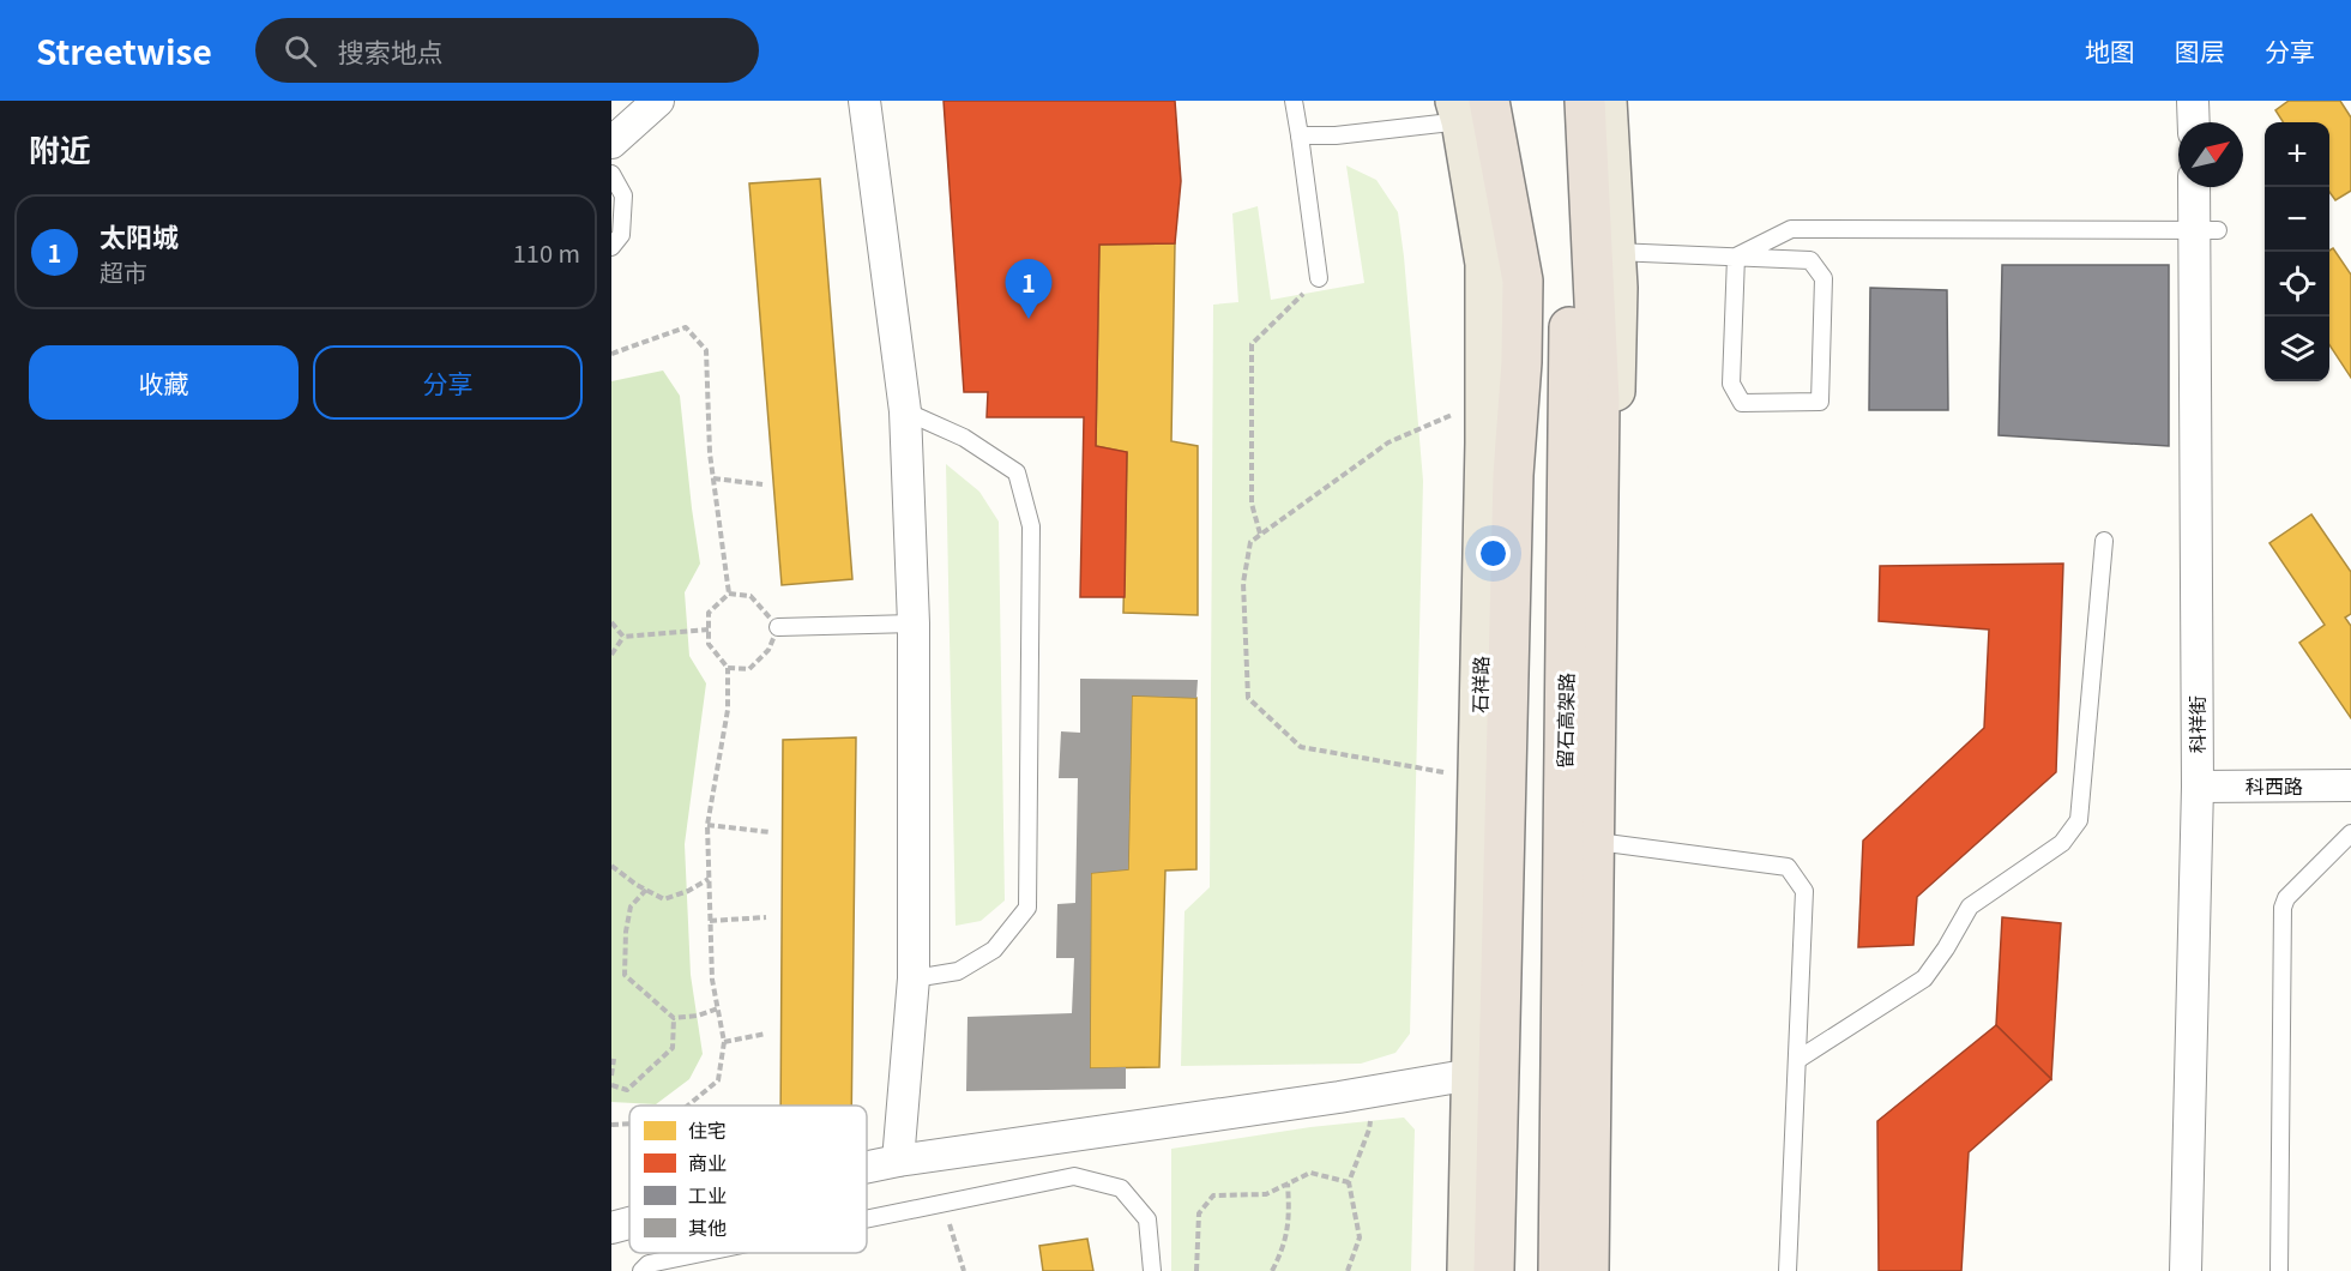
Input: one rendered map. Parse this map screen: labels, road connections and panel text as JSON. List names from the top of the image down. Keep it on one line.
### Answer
{"streets":{"highway":["留石高架路"],"main road":["石祥路"],"street":["科祥街","科西路"]},"crossings":[["科祥街","科西路"]],"legend":["住宅","商业","工业","其他"],"north":"top right","page":{"header":"Streetwise","search":"搜索地点","nav":["地图","图层","分享"],"heading":"附近","map_buttons":["+","−"],"list":[{"mark":"1","name":"太阳城","note":"超市","value":"110 m"}],"pins":"1","buttons":["收藏","分享"]}}
